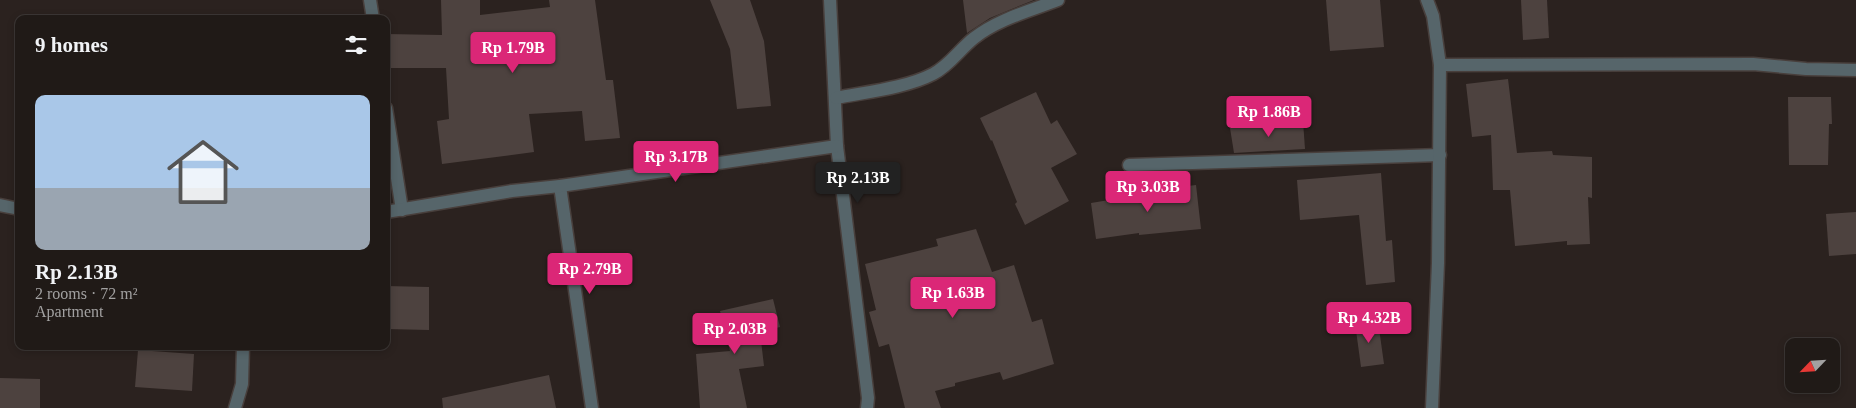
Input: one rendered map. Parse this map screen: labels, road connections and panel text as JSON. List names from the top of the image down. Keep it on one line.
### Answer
{"north":"bottom left","page":{"heading":"9 homes","price":["Rp 1.79B","Rp 1.86B","Rp 3.17B","Rp 2.13B","Rp 3.03B","Rp 2.79B","Rp 1.63B","Rp 4.32B","Rp 2.03B"],"list":[{"name":"Rp 2.13B","note":"2 rooms · 72 m² · Apartment"}]}}
